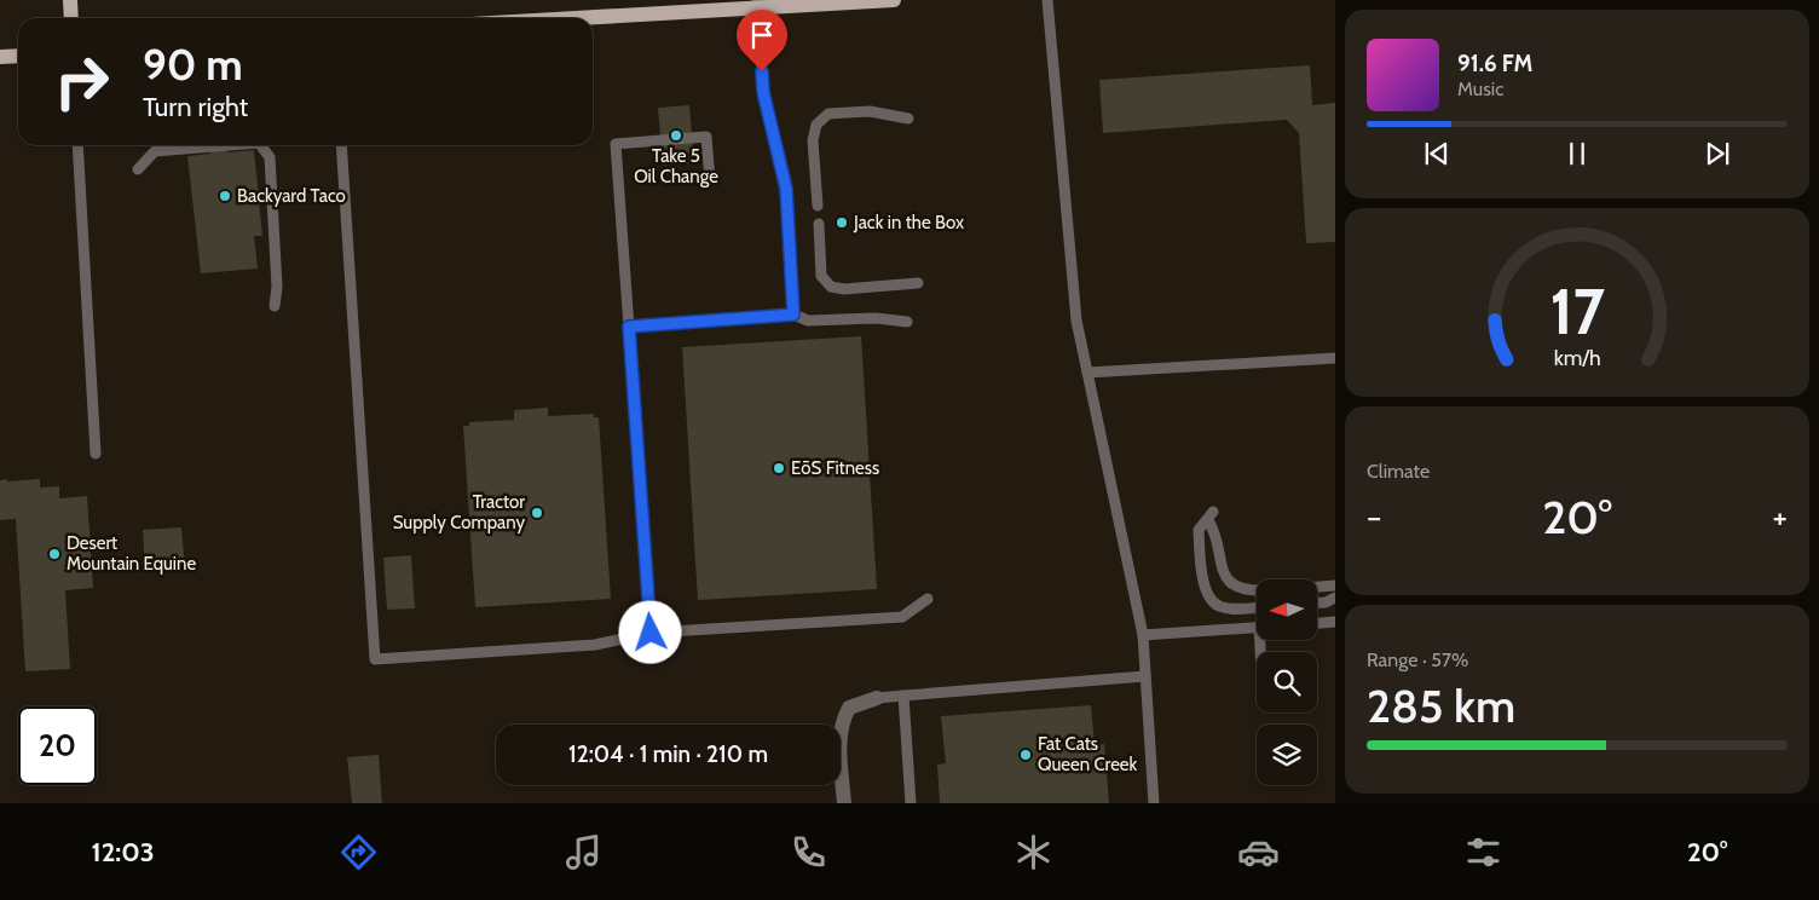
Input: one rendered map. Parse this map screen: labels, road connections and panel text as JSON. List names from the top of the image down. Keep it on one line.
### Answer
{"places":["Take 5 Oil Change","Backyard Taco","Jack in the Box","EōS Fitness","Tractor Supply Company","Desert Mountain Equine","Fat Cats Queen Creek"],"north":"left","page":{"turn":["90 m","Turn right"],"song":["91.6 FM","Music"],"tile":["Climate",["Range · 57%","285 km"]],"heat":["−","20°","+"],"limit":"20","trip":"12:04 · 1 min · 210 m","tabs":["12:03","20°"],"gauge":["17","km/h"]}}
